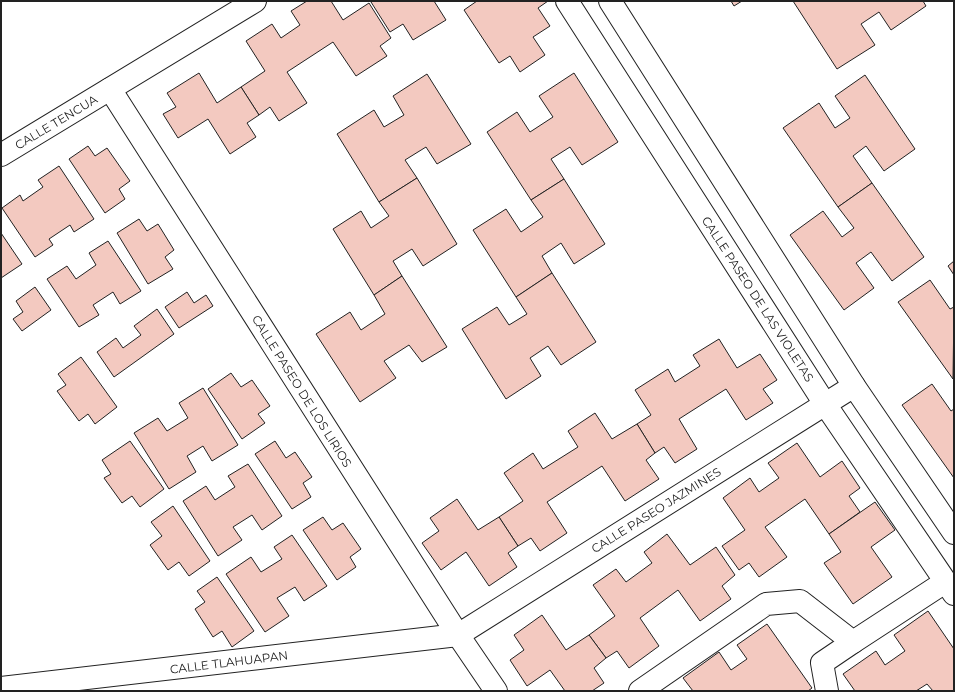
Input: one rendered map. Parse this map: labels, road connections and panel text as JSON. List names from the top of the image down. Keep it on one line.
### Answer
{"streets":{"street":["CALLE TENCUA","CALLE PASEO DE LAS VIOLETAS","CALLE PASEO DE LOS LIRIOS","CALLE PASEO JAZMINES","CALLE TLAHUAPAN"]},"crossings":[["CALLE TENCUA","CALLE PASEO DE LOS LIRIOS"],["CALLE PASEO DE LAS VIOLETAS","CALLE PASEO JAZMINES"],["CALLE PASEO DE LOS LIRIOS","CALLE PASEO JAZMINES"],["CALLE PASEO DE LOS LIRIOS","CALLE TLAHUAPAN"],["CALLE PASEO JAZMINES","CALLE TLAHUAPAN"]]}
